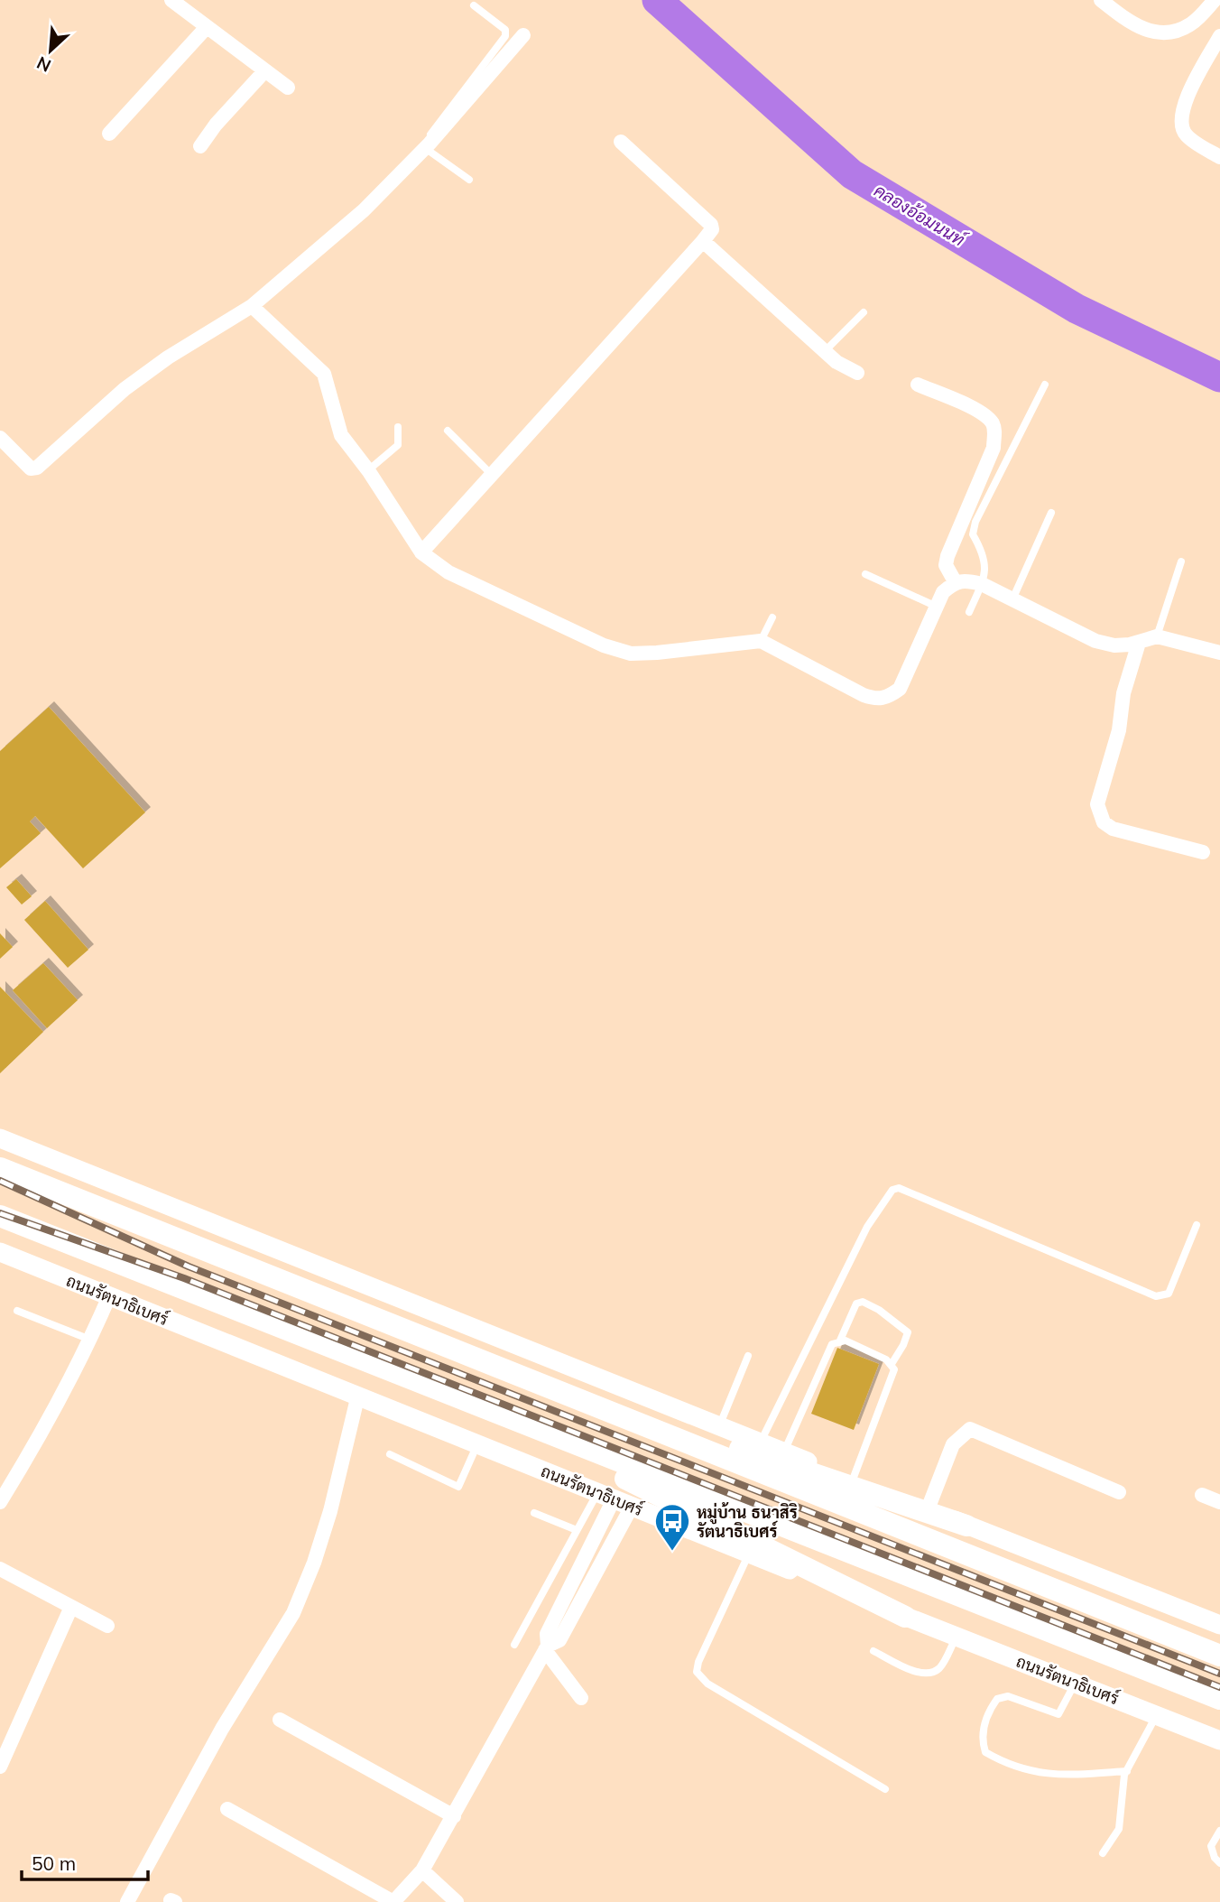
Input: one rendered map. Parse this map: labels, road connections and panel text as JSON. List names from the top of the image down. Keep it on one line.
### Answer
{"streets":{"main road":["ถนนรัตนาธิเบศร์"]},"water":["คลองอ้อมนนท์"],"places":{"bus stop":["หมู่บ้าน ธนาสิริ รัตนาธิเบศร์"]},"scale_bar":"50 m","north":"bottom left"}
